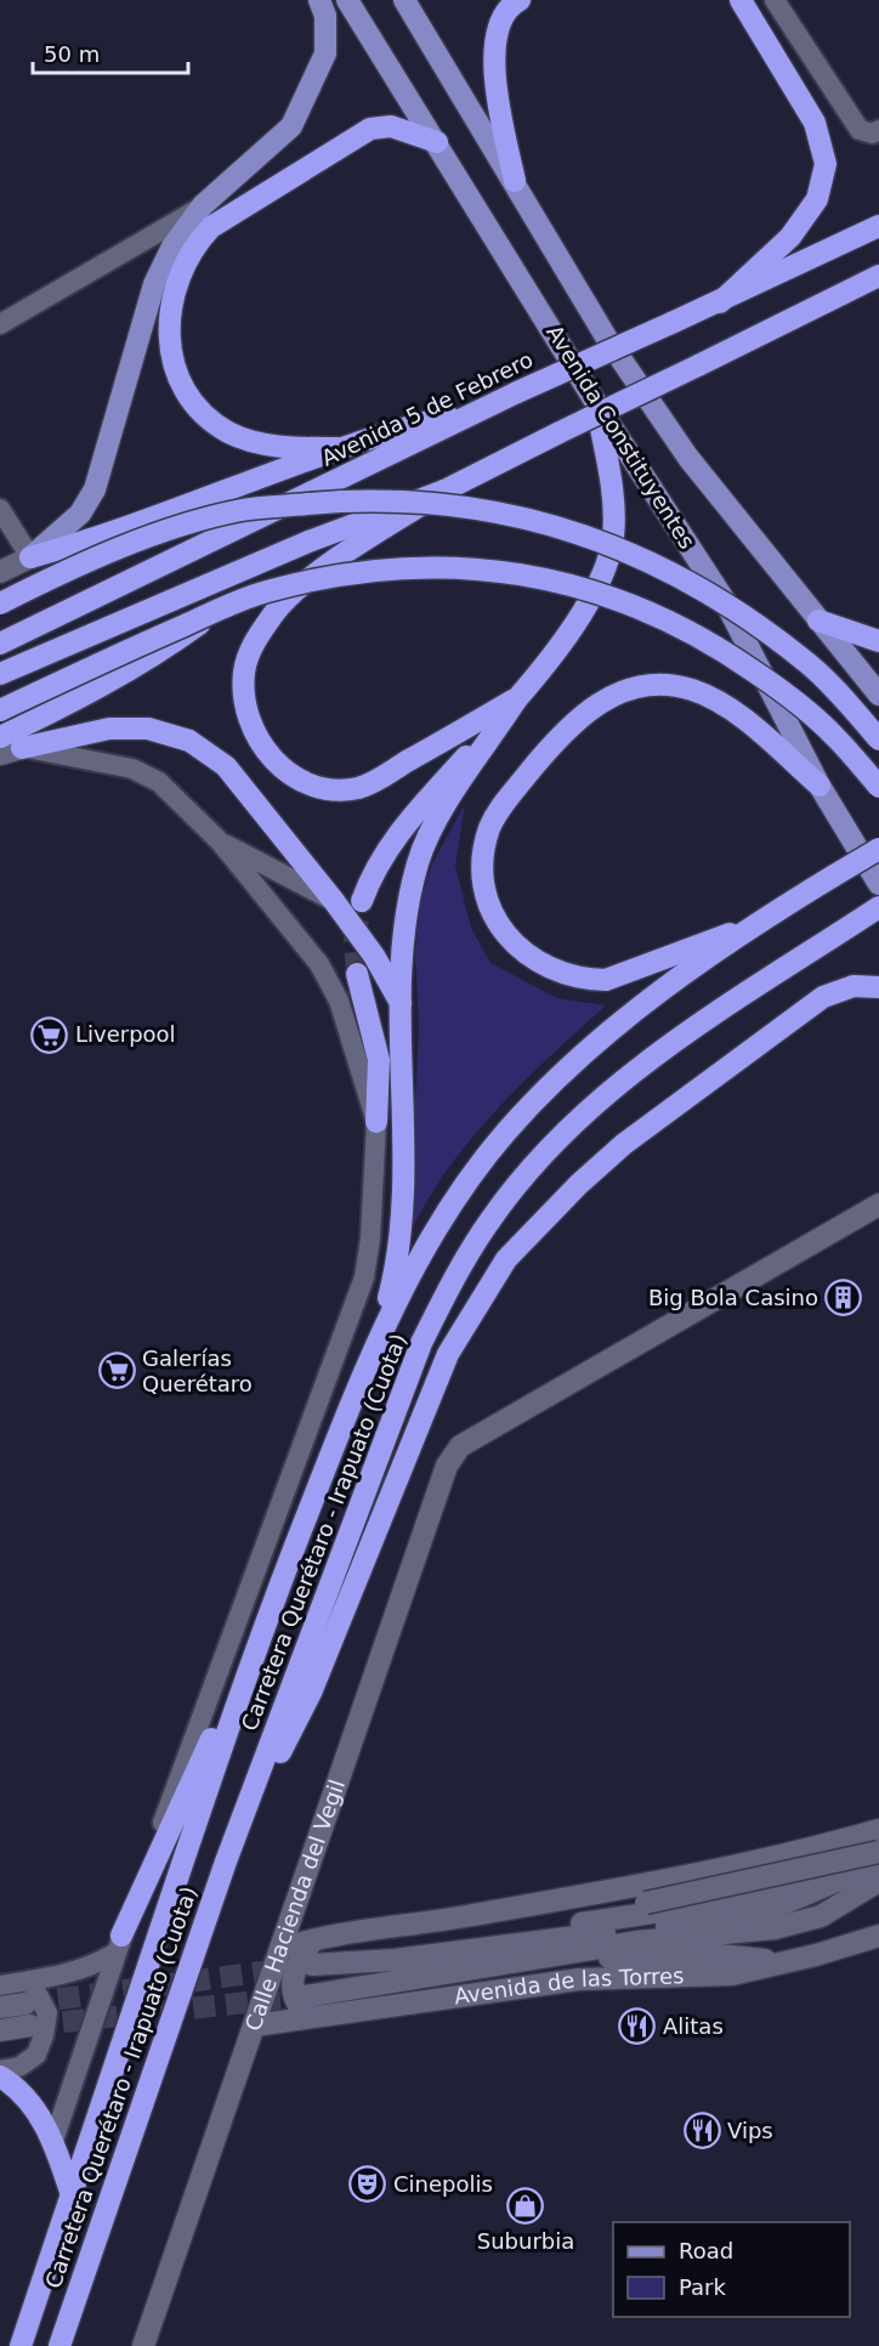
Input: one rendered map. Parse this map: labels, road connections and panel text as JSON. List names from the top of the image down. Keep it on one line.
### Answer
{"streets":{"highway":["Avenida 5 de Febrero","Carretera Querétaro - Irapuato (Cuota)"],"main road":["Avenida Constituyentes"],"street":["Calle Hacienda del Vegil","Avenida de las Torres"]},"crossings":[["Calle Hacienda del Vegil","Avenida de las Torres"]],"places":{"supermarket":["Liverpool","Galerías Querétaro"],"building":["Big Bola Casino"],"restaurant":["Alitas","Vips"],"theatre":["Cinepolis"],"shop":["Suburbia"]},"legend":["Road","Park"],"scale_bar":"50 m"}
